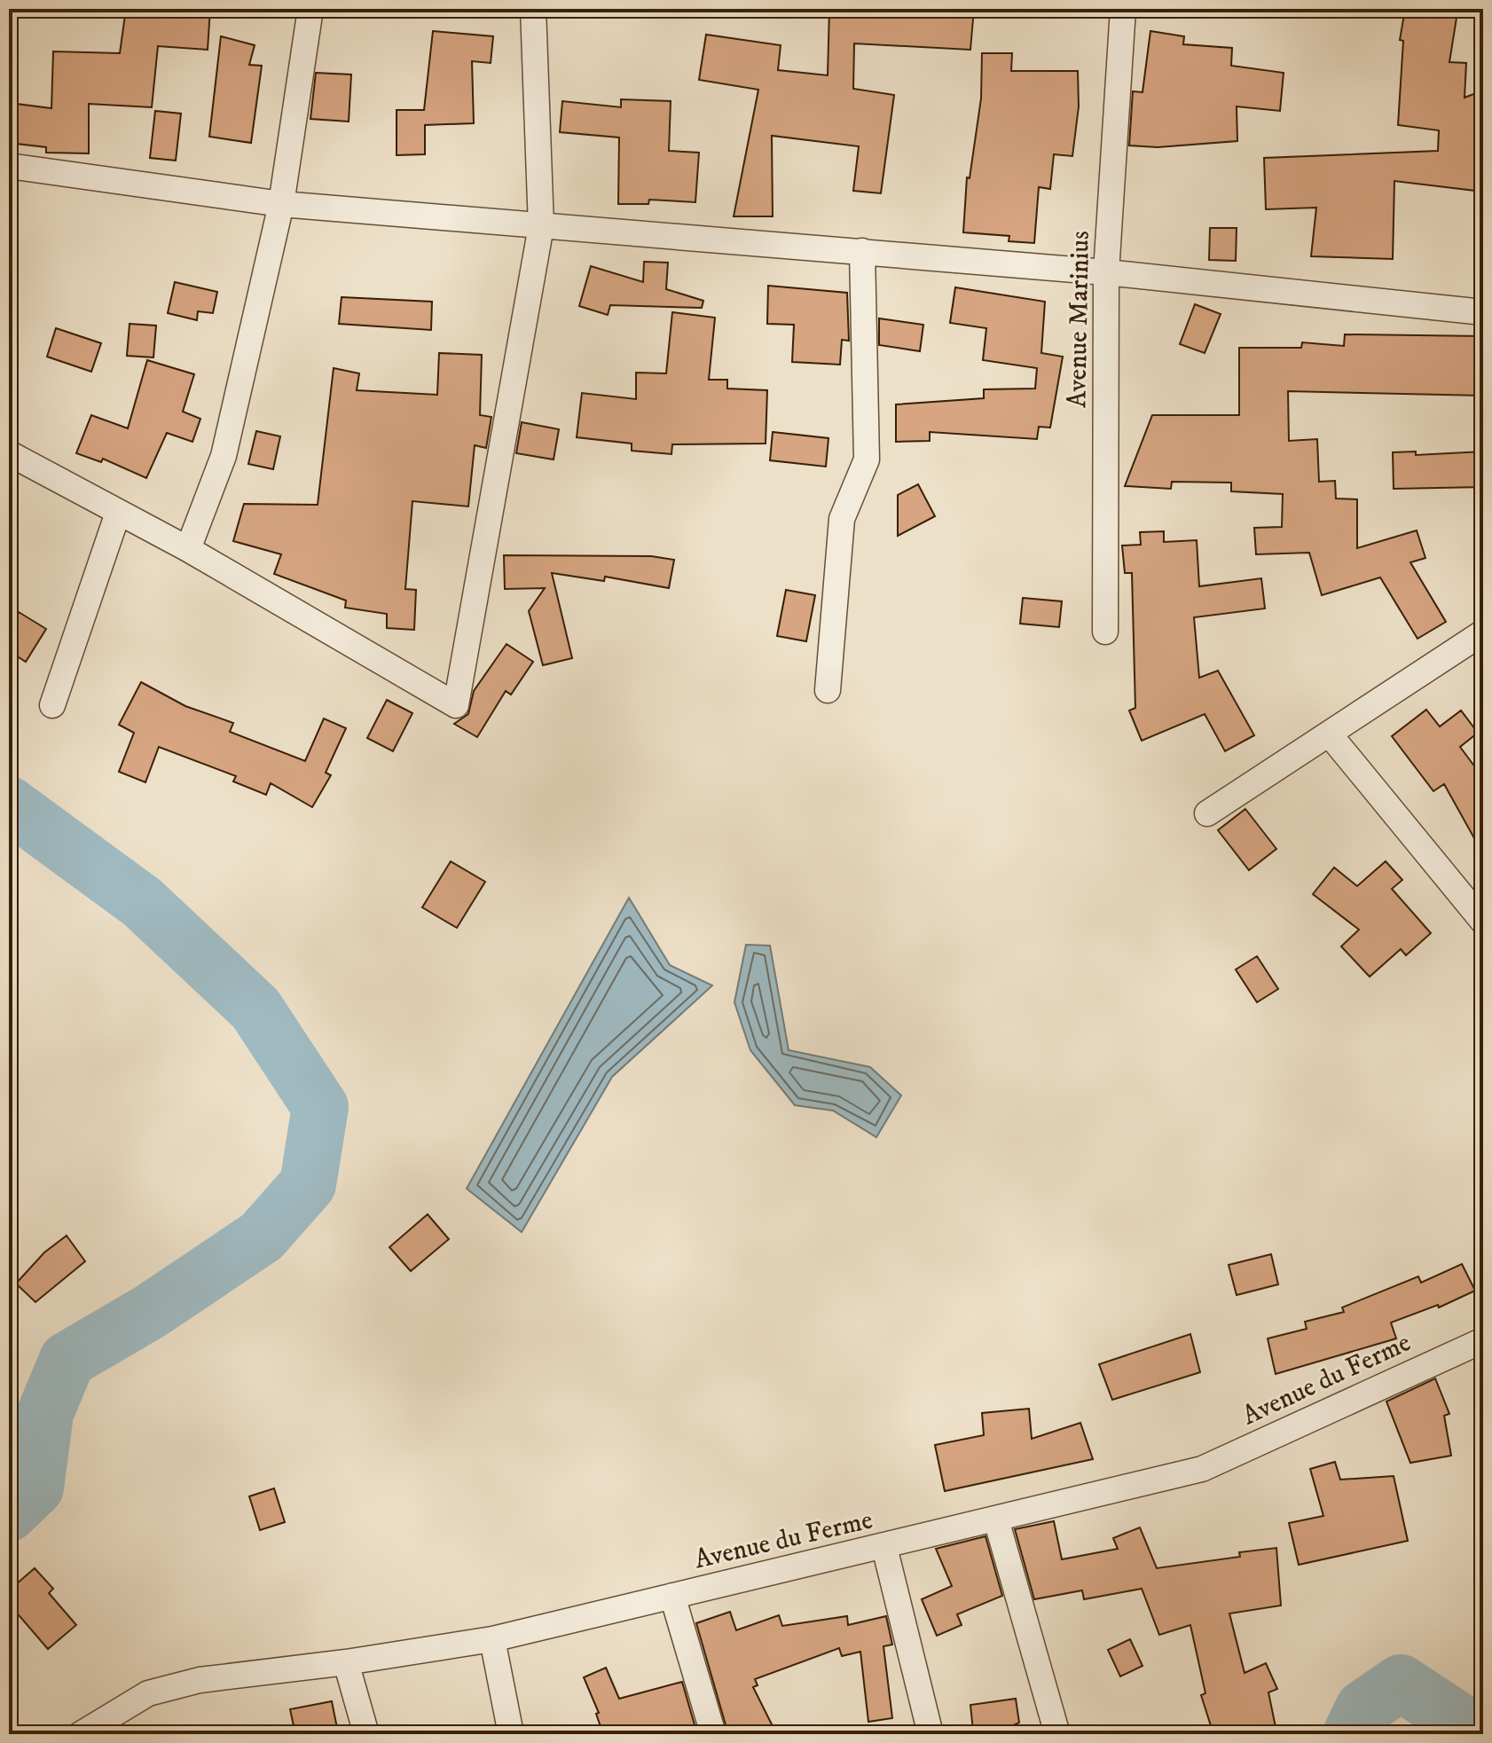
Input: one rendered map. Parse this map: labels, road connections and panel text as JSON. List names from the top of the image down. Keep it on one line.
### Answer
{"streets":{"street":["Avenue Marinius","Avenue du Ferme"]}}
